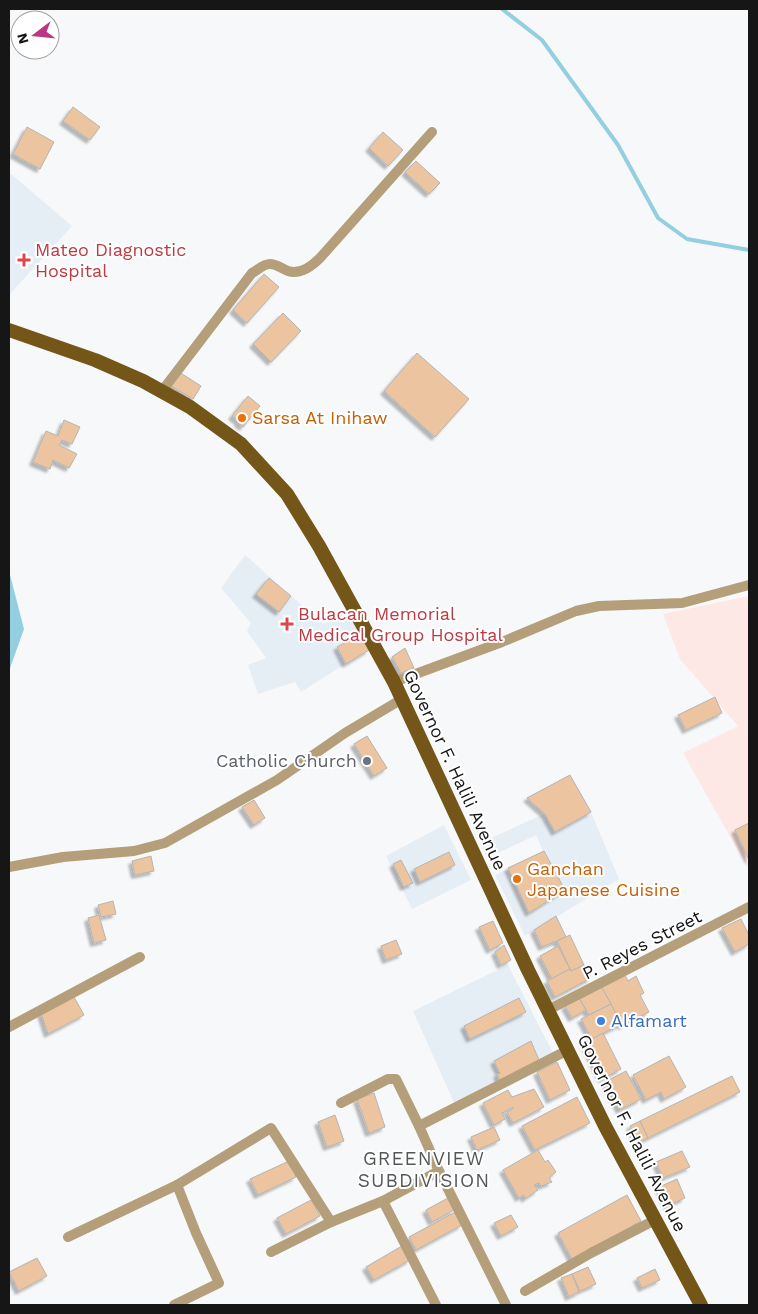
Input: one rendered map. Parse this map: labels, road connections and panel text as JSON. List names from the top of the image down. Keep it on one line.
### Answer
{"streets":{"main road":["Governor F. Halili Avenue"],"street":["P. Reyes Street"]},"crossings":[["Governor F. Halili Avenue","P. Reyes Street"]],"districts":["GREENVIEW SUBDIVISION"],"places":{"health":["Mateo Diagnostic Hospital","Bulacan Memorial Medical Group Hospital"],"other":["Sarsa At Inihaw","Catholic Church","Ganchan Japanese Cuisine","Alfamart"]},"north":"left"}
